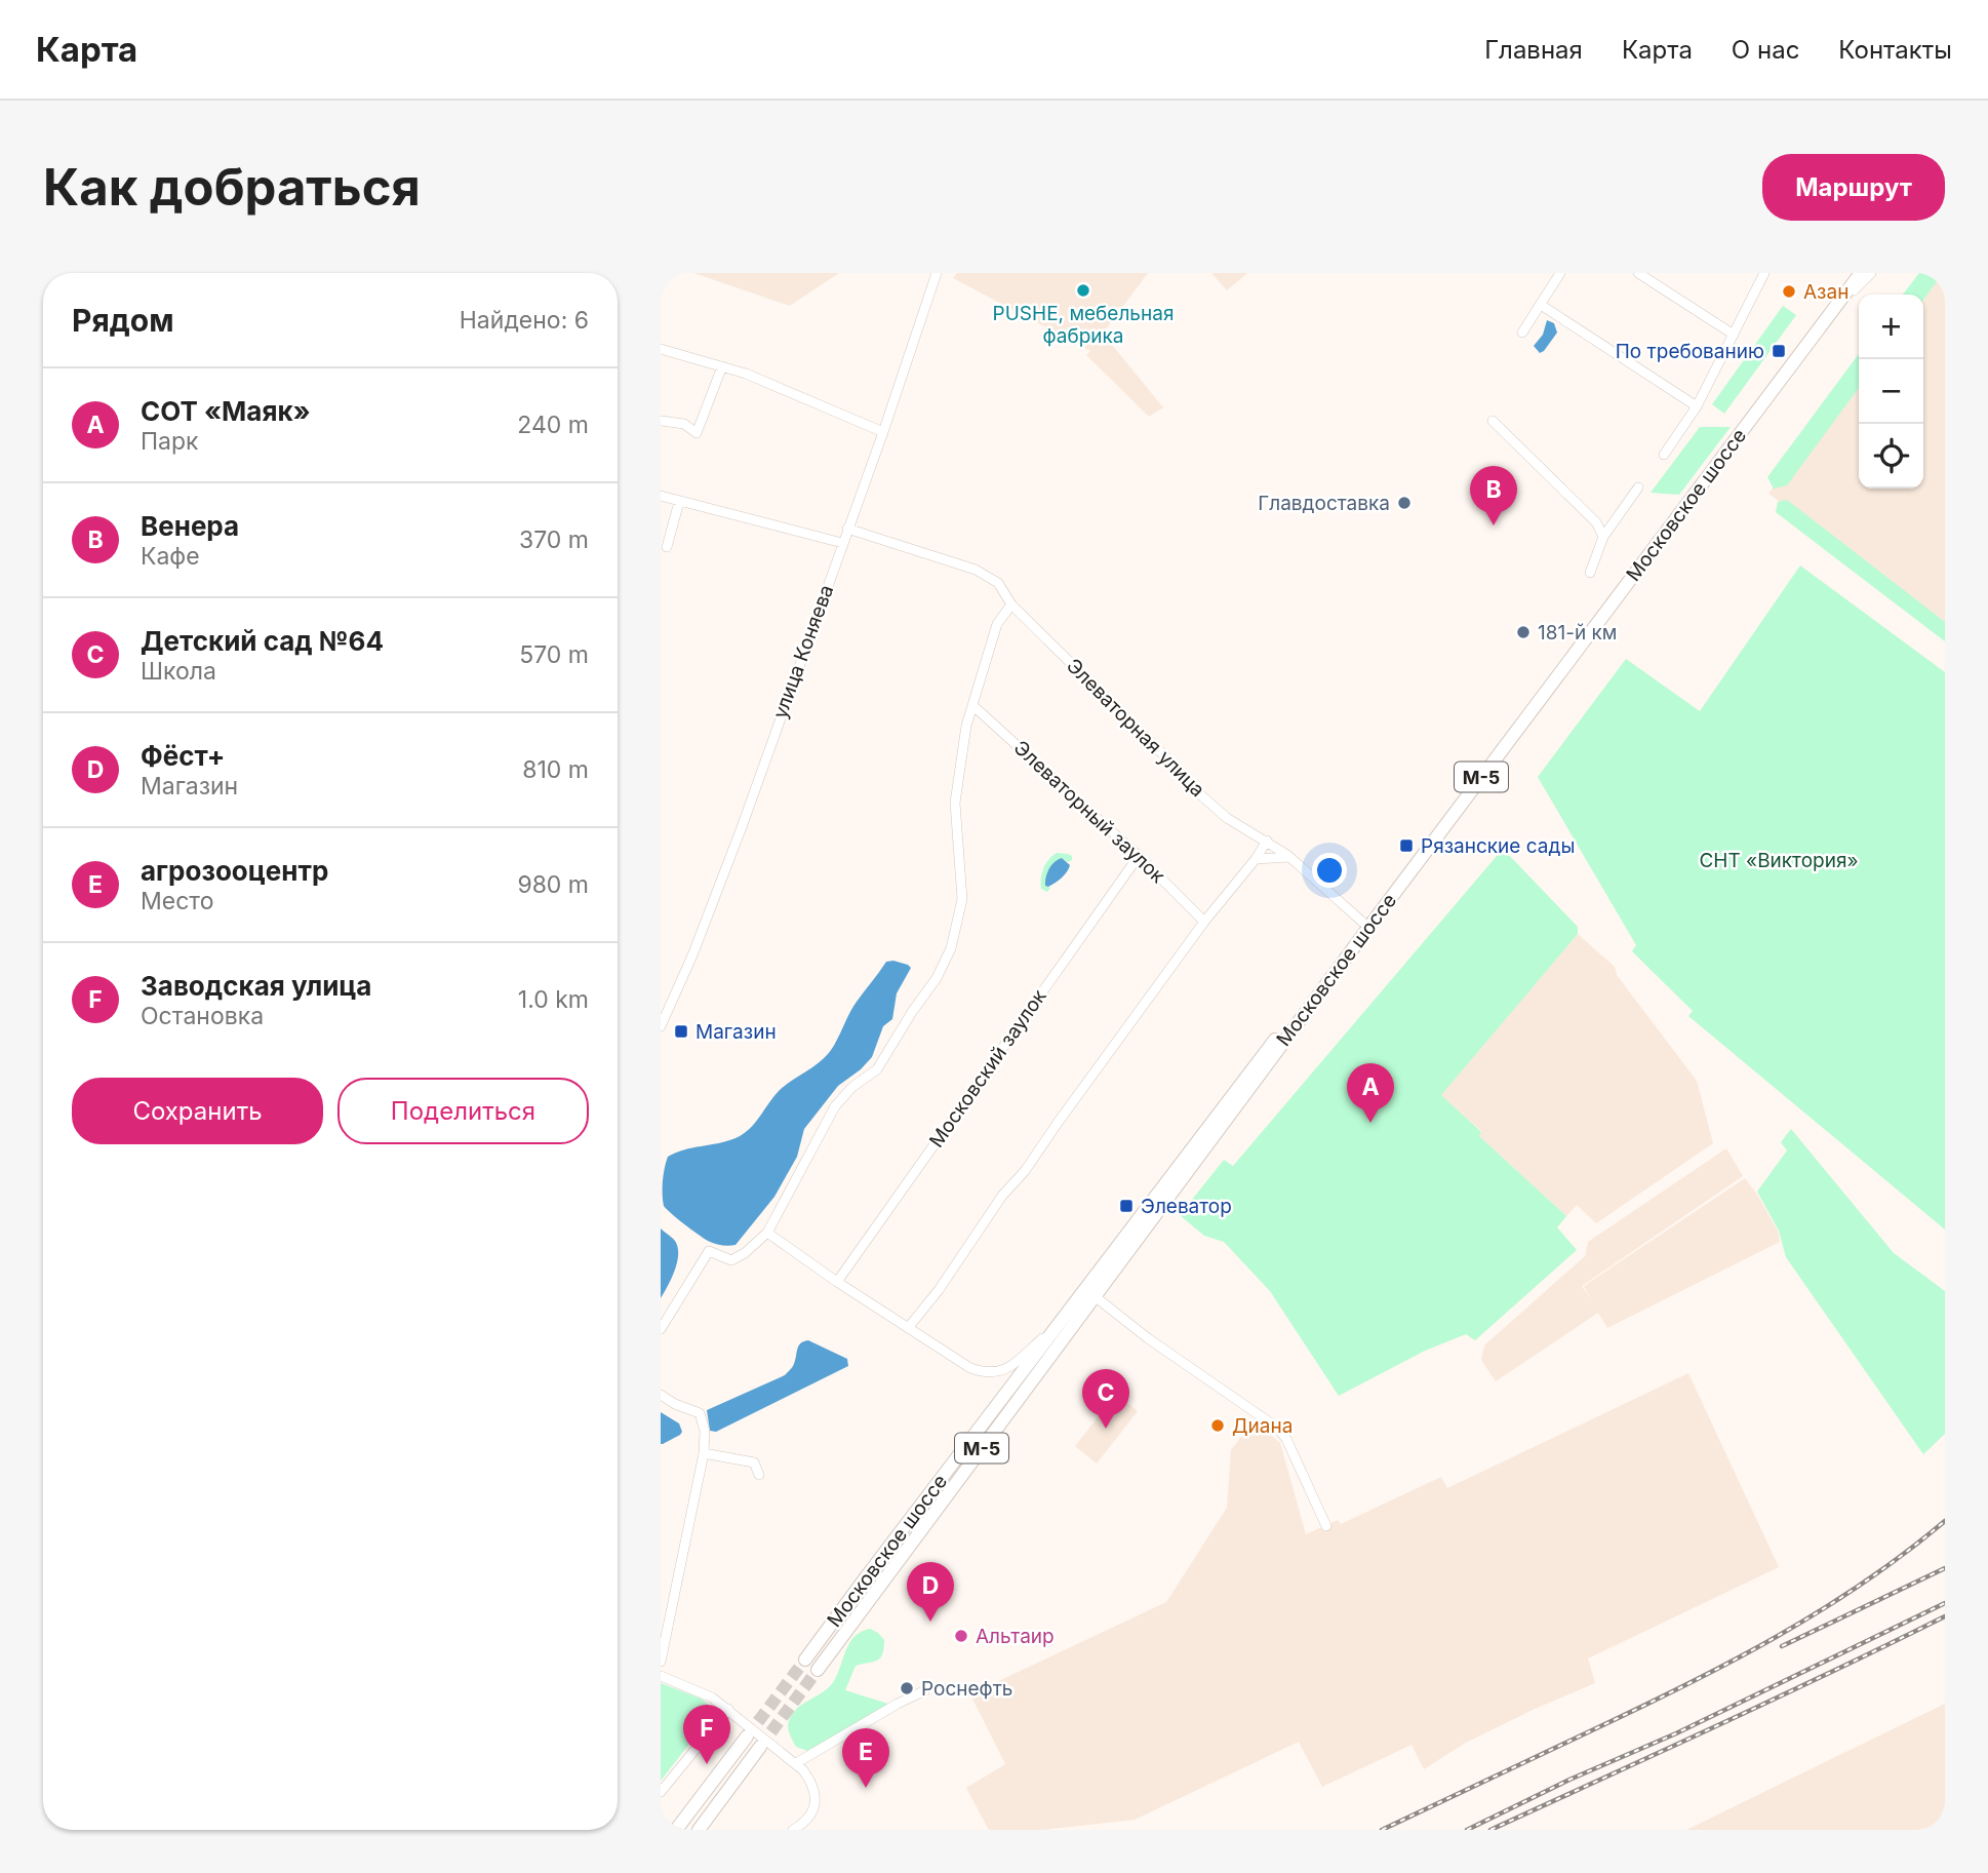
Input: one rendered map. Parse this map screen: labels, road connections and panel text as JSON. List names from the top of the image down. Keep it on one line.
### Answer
{"streets":{"highway":["Московское шоссе","М-5"],"street":["улица Коняева","Элеваторная улица","Элеваторный заулок","Московский заулок"]},"crossings":[["Московское шоссе","Элеваторная улица"],["улица Коняева","Элеваторная улица"],["Элеваторный заулок","Московский заулок"]],"parks":["СНТ «Виктория»"],"places":{"other":["PUSHE, мебельная фабрика","Азан","Главдоставка","181-й км","Диана","Альтаир","Роснефть"],"transit":["По требованию","Рязанские сады","Магазин","Элеватор"]},"page":{"header":"Карта","nav":["Главная","Карта","О нас","Контакты"],"buttons":["Маршрут",["Сохранить","Поделиться"]],"title":"Как добраться","heading":["Рядом","Найдено: 6"],"map_buttons":["+","−"],"list":[{"mark":"A","name":"СОТ «Маяк»","note":"Парк","value":"240 m"},{"mark":"B","name":"Венера","note":"Кафе","value":"370 m"},{"mark":"C","name":"Детский сад №64","note":"Школа","value":"570 m"},{"mark":"D","name":"Фёст+","note":"Магазин","value":"810 m"},{"mark":"E","name":"агрозооцентр","note":"Место","value":"980 m"},{"mark":"F","name":"Заводская улица","note":"Остановка","value":"1.0 km"}],"pins":["B","A","C","D","F","E"]}}
